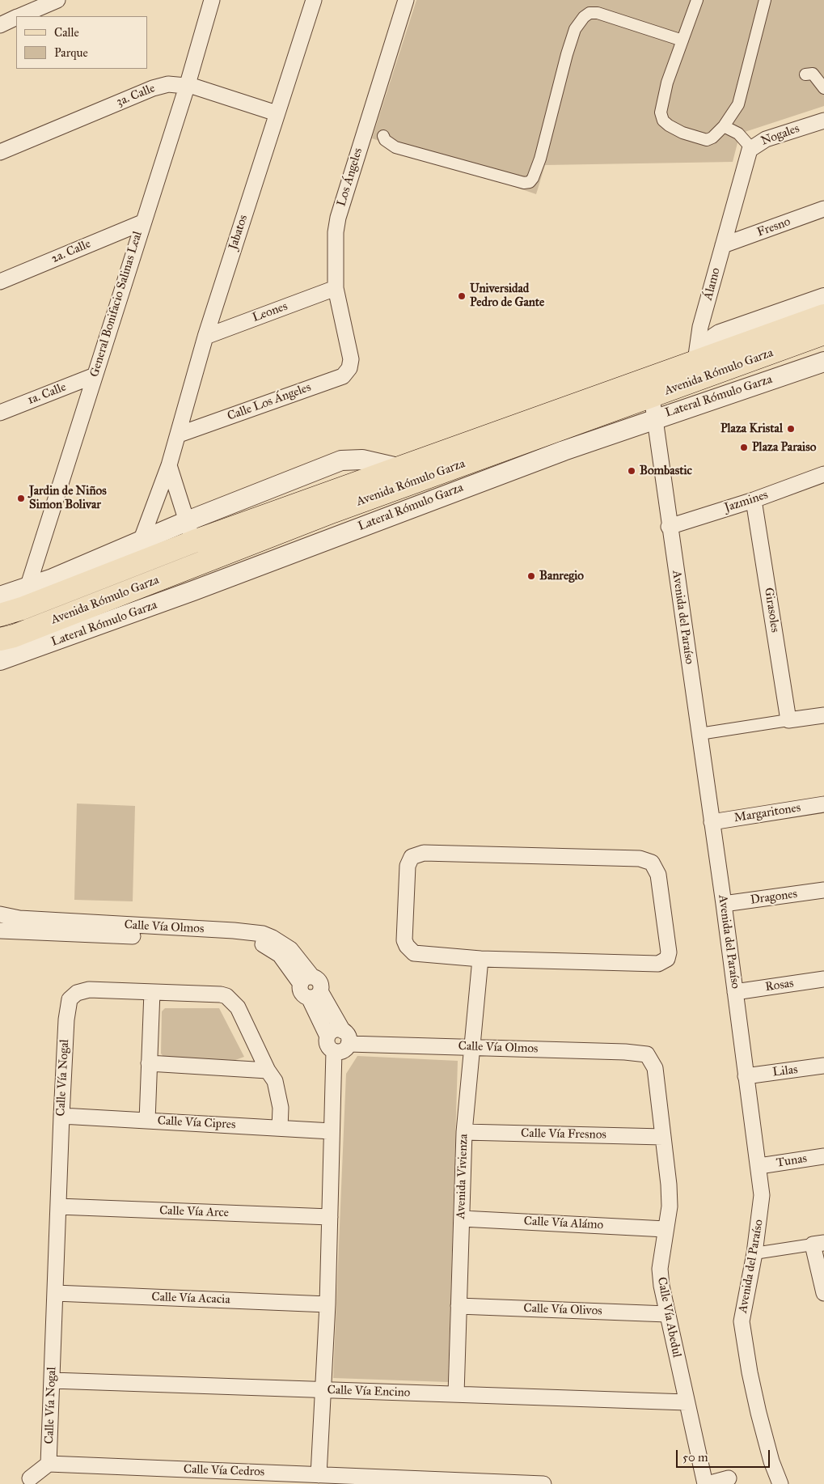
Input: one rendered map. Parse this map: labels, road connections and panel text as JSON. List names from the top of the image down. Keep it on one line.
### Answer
{"streets":{"main road":["Avenida Rómulo Garza"],"street":["3a. Calle","Nogales","Los Ángeles","Fresno","Jabatos","2a. Calle","Álamo","General Bonifacio Salinas Leal","Leones","1a. Calle","Lateral Rómulo Garza","Calle Los Ángeles","Jazmines","Girasoles","Avenida del Paraíso","Margaritones","Dragones","Calle Vía Olmos","Rosas","Lilas","Calle Vía Nogal","Calle Vía Cipres","Calle Vía Fresnos","Tunas","Avenida Vivienza","Calle Vía Arce","Calle Vía Alámo","Calle Vía Acacia","Calle Vía Olivos","Calle Vía Abedul","Calle Vía Encino","Calle Vía Cedros"]},"crossings":[["3a. Calle","Jabatos"],["3a. Calle","General Bonifacio Salinas Leal"],["Nogales","Álamo"],["Los Ángeles","Leones"],["Los Ángeles","Calle Los Ángeles"],["Fresno","Álamo"],["Jabatos","Leones"],["Jabatos","Avenida Rómulo Garza"],["Jabatos","Calle Los Ángeles"],["2a. Calle","General Bonifacio Salinas Leal"],["Álamo","Avenida Rómulo Garza"],["General Bonifacio Salinas Leal","Avenida Rómulo Garza"],["General Bonifacio Salinas Leal","1a. Calle"],["Avenida Rómulo Garza","Avenida del Paraíso"],["Lateral Rómulo Garza","Avenida del Paraíso"],["Jazmines","Girasoles"],["Jazmines","Avenida del Paraíso"],["Avenida del Paraíso","Margaritones"],["Avenida del Paraíso","Dragones"],["Avenida del Paraíso","Rosas"],["Avenida del Paraíso","Lilas"],["Avenida del Paraíso","Tunas"],["Calle Vía Olmos","Avenida Vivienza"],["Calle Vía Olmos","Calle Vía Abedul"],["Calle Vía Nogal","Calle Vía Cipres"],["Calle Vía Nogal","Calle Vía Arce"],["Calle Vía Nogal","Calle Vía Acacia"],["Calle Vía Nogal","Calle Vía Encino"],["Calle Vía Nogal","Calle Vía Cedros"],["Calle Vía Fresnos","Avenida Vivienza"],["Calle Vía Fresnos","Calle Vía Abedul"],["Avenida Vivienza","Calle Vía Alámo"],["Avenida Vivienza","Calle Vía Olivos"],["Avenida Vivienza","Calle Vía Encino"],["Calle Vía Alámo","Calle Vía Abedul"],["Calle Vía Olivos","Calle Vía Abedul"],["Calle Vía Abedul","Calle Vía Encino"]],"places":["Universidad Pedro de Gante","Plaza Kristal","Plaza Paraiso","Bombastic","Jardin de Niños Simon Bolivar","Banregio"],"legend":["Calle","Parque"],"scale_bar":"50 m"}
